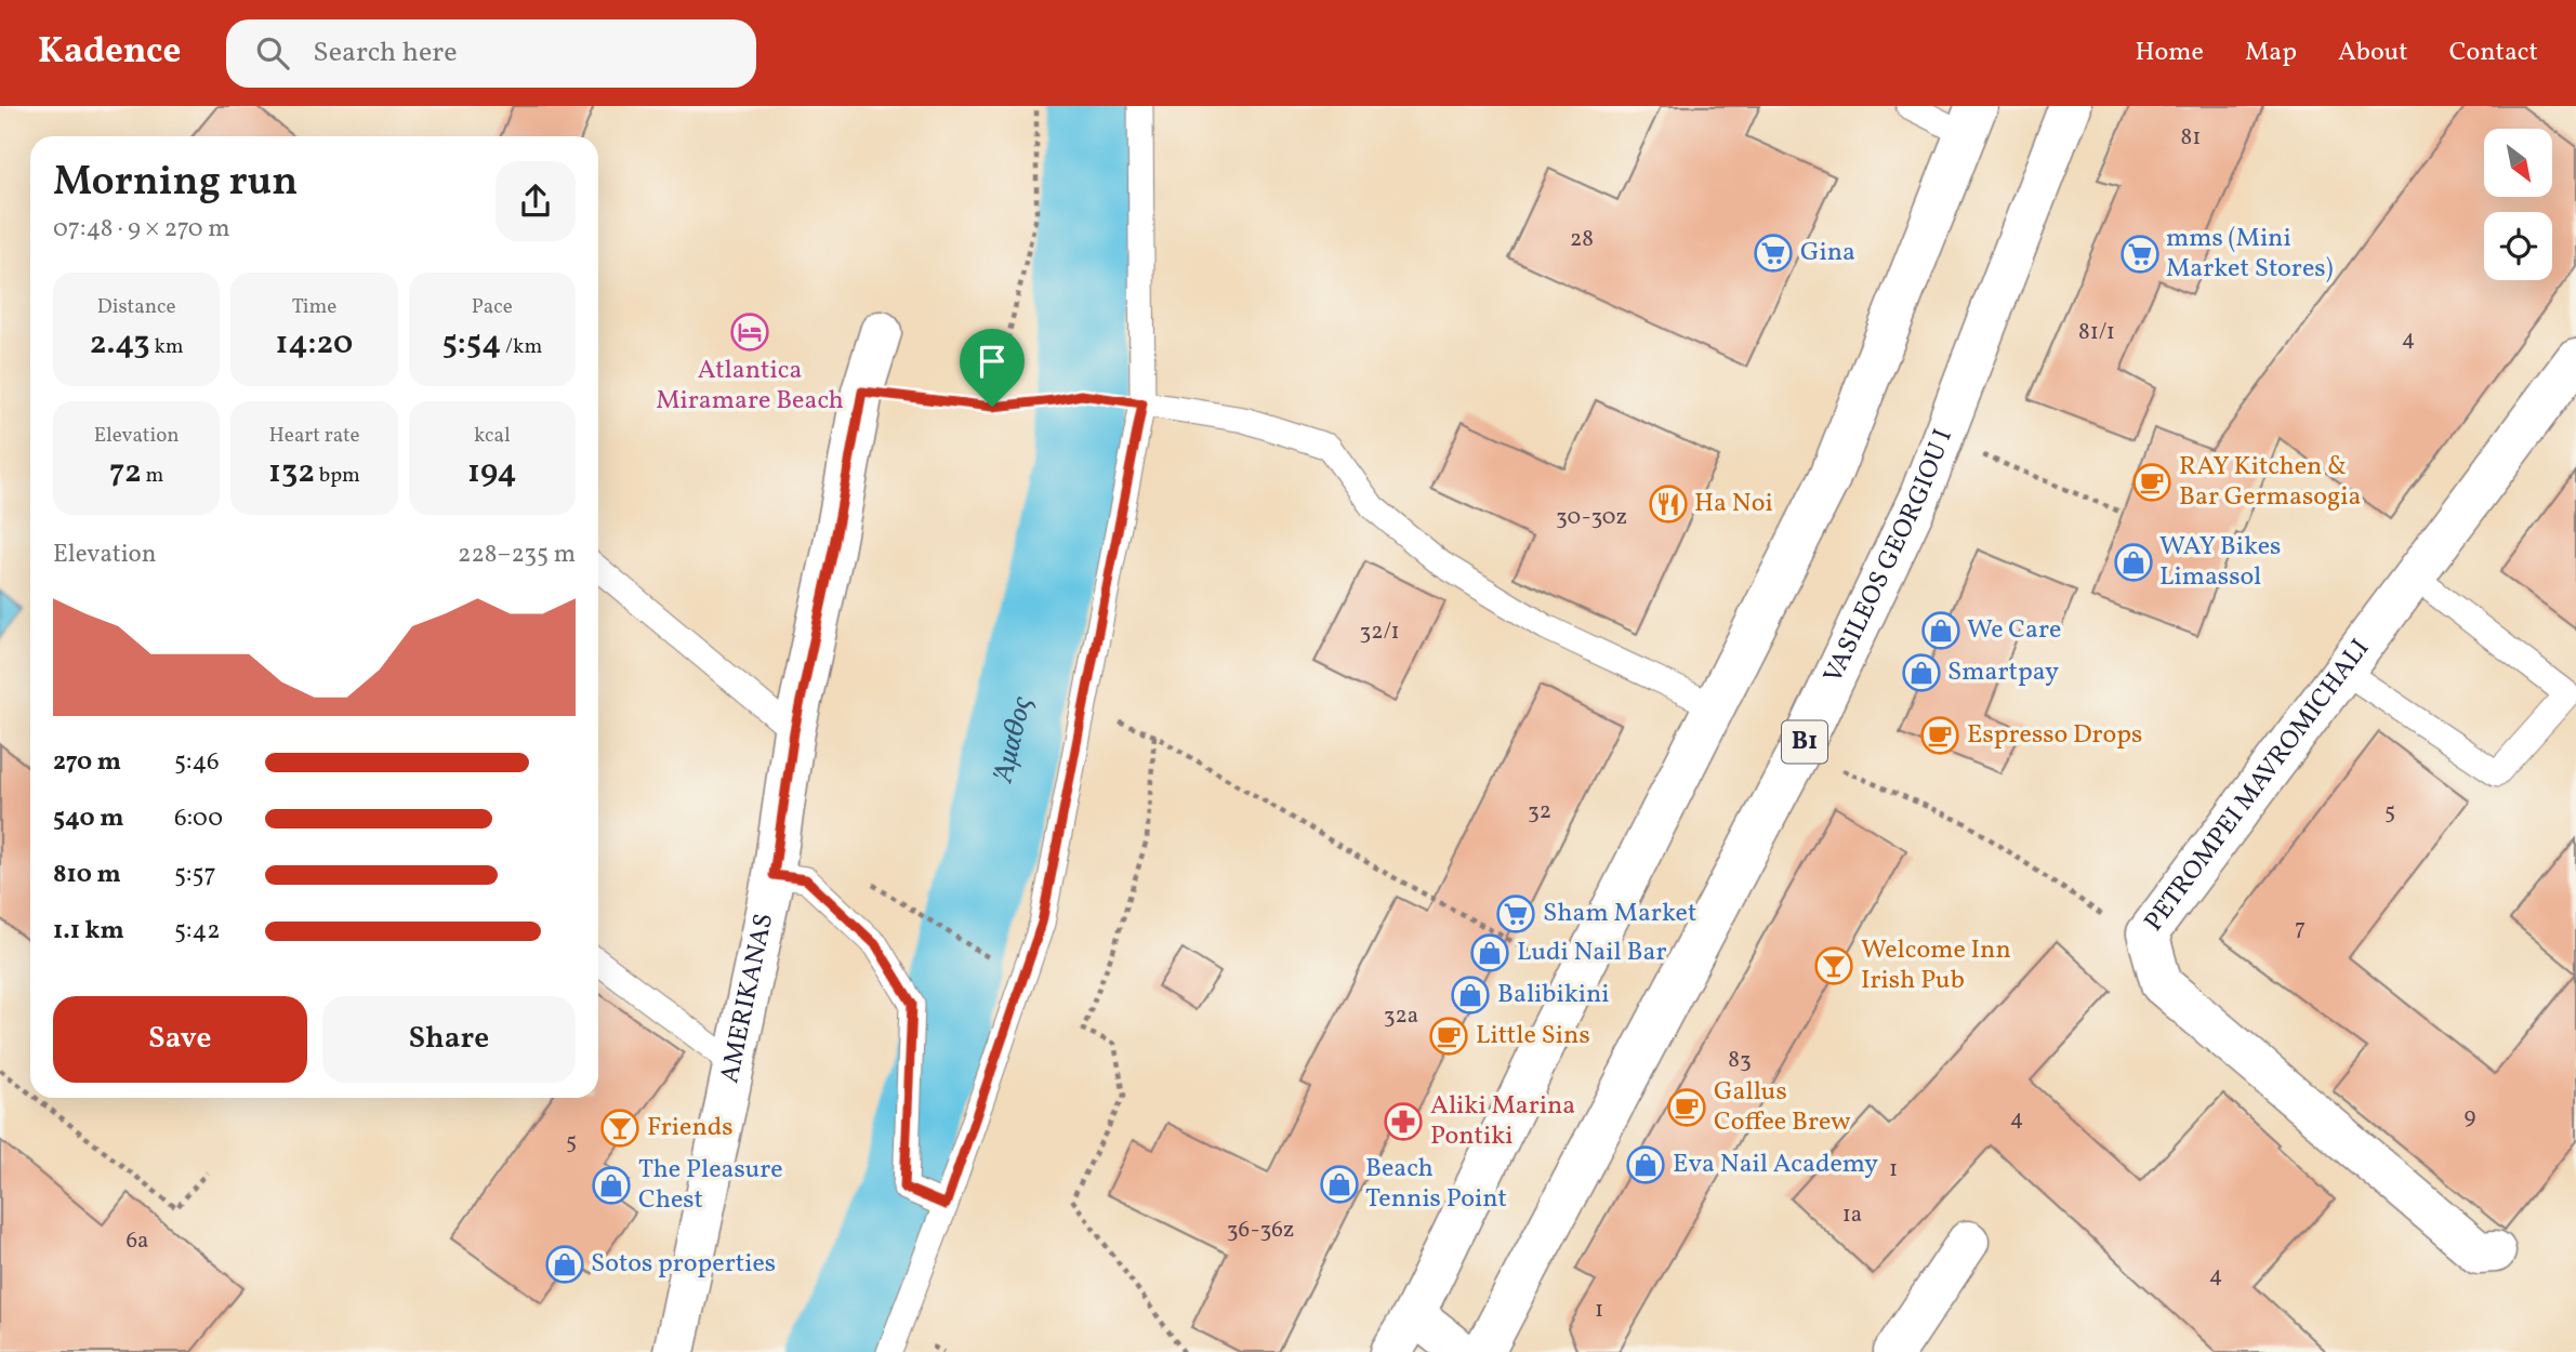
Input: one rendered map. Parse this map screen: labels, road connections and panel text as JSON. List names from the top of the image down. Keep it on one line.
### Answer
{"streets":{"main road":["VASILEOS GEORGIOU I","B1","PETROMPEI MAVROMICHALI","AMERIKANAS"]},"water":["Άμαθος"],"places":{"supermarket":["Gina","mms (Mini Market Stores)","Sham Market"],"hotel":["Atlantica Miramare Beach"],"cafe":["RAY Kitchen & Bar Germasogia","Espresso Drops","Little Sins","Gallus Coffee Brew"],"restaurant":["Ha Noi"],"shop":["WAY Bikes Limassol","We Care","Smartpay","Ludi Nail Bar","Balibikini","Eva Nail Academy","Beach Tennis Point","The Pleasure Chest","Sotos properties"],"bar":["Welcome Inn Irish Pub","Friends"],"pharmacy":["Aliki Marina Pontiki"]},"house_numbers":["81","28","81/1","4","30-30z","32/1","32","5","7","32a","83","9","4","5","1","1a","36-36z","6a","4","1"],"north":"bottom right","page":{"header":"Kadence","search":"Search here","nav":["Home","Map","About","Contact"],"heading":["Morning run","07:48 · 9 × 270 m"],"stats":[["Distance","2.43 km"],["Time","14:20"],["Pace","5:54 /km"],["Elevation","72 m"],["Heart rate","132 bpm"],["kcal","194"]],"chart":["Elevation","228–235 m"],"list":[{"name":"270 m","note":"5:46"},{"name":"540 m","note":"6:00"},{"name":"810 m","note":"5:57"},{"name":"1.1 km","note":"5:42"}],"buttons":["Save","Share"]}}
